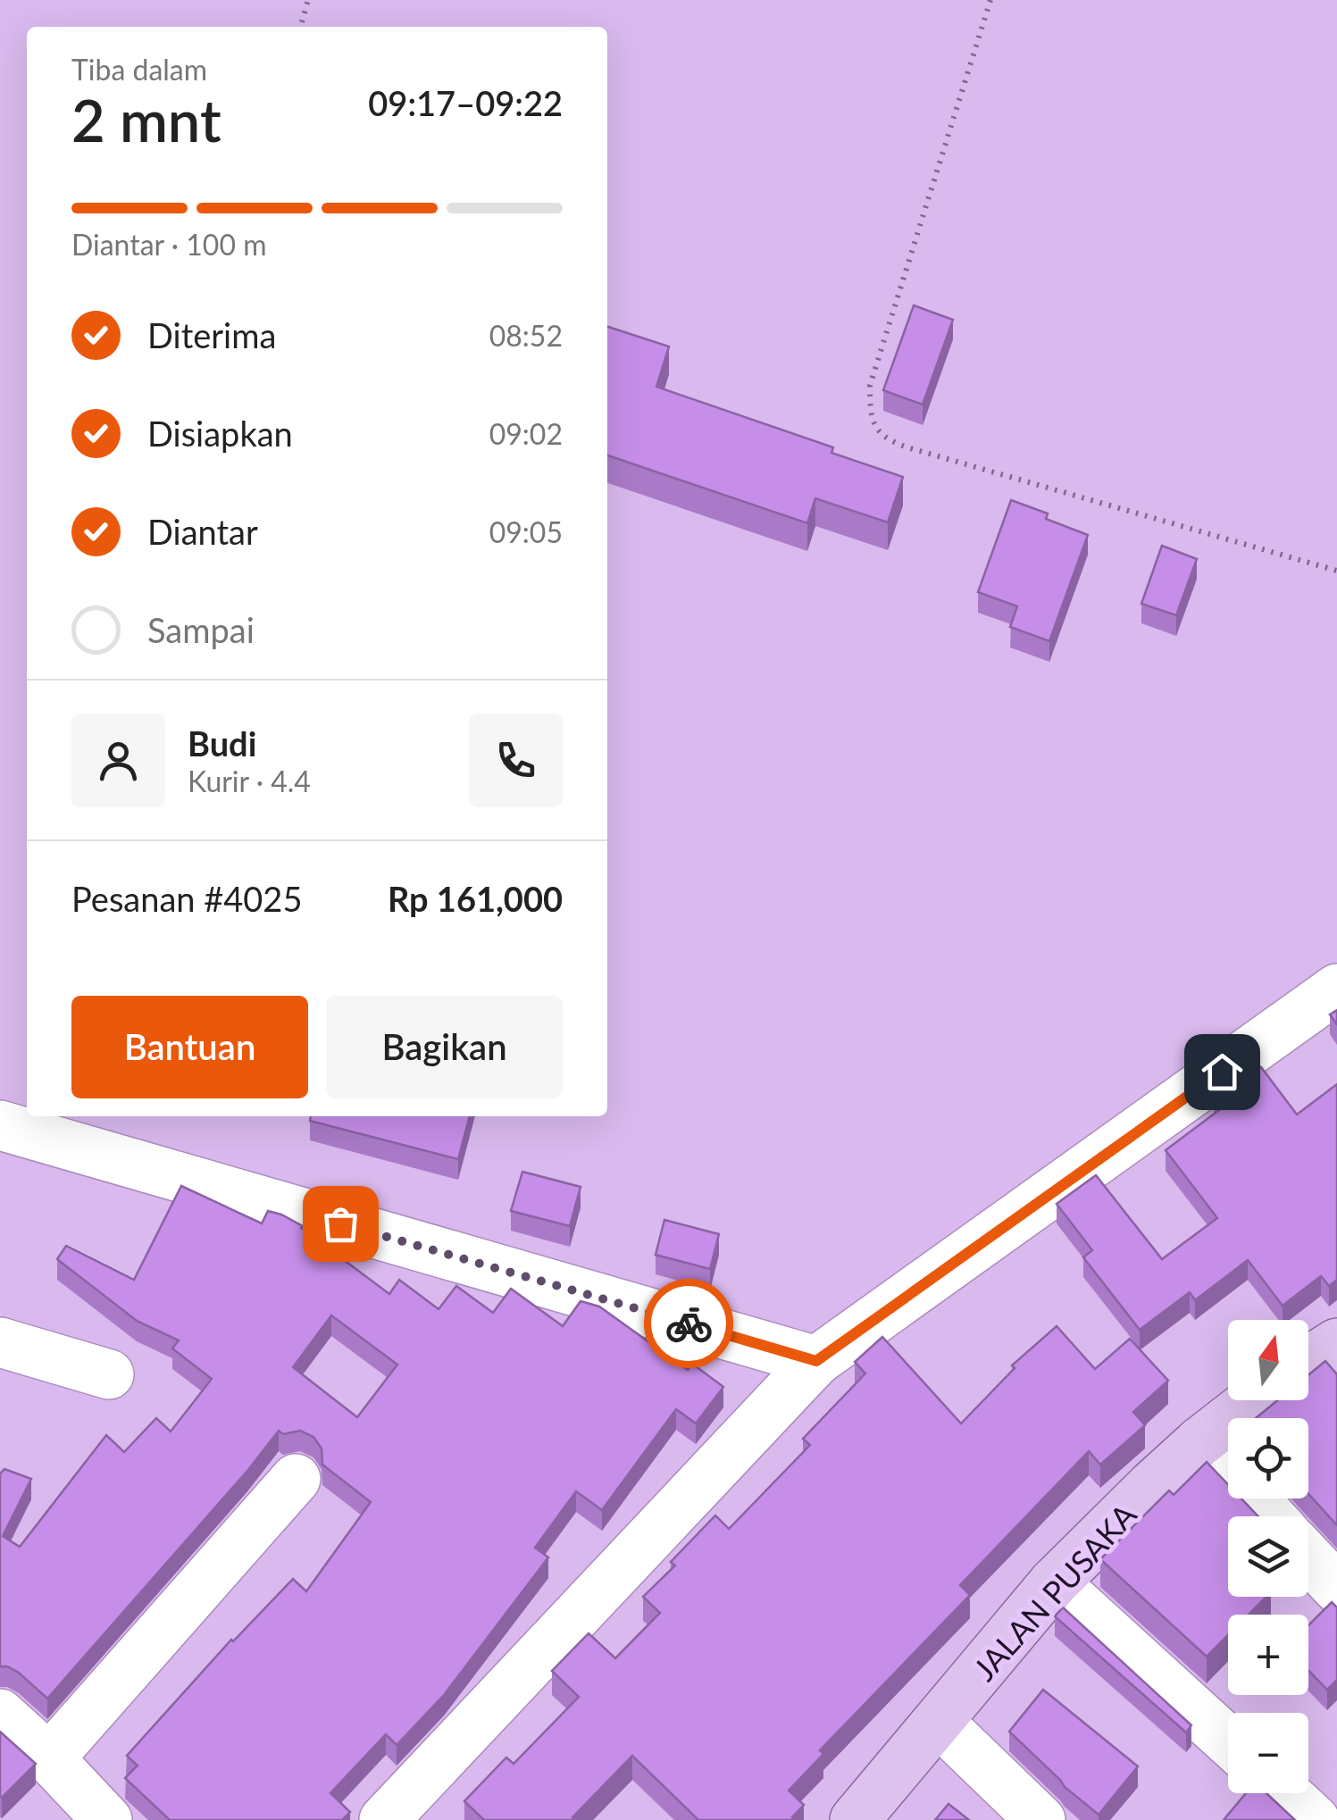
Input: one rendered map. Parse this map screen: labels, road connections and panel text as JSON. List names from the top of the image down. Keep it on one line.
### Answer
{"streets":{"main road":["JALAN PUSAKA"]},"north":"top","page":{"heading":["2 mnt","Tiba dalam","09:17–09:22"],"panel":["Budi","Kurir · 4.4","Pesanan #4025","Rp 161,000"],"bar":"Diantar · 100 m","list":[["Diterima","08:52"],["Disiapkan","09:02"],["Diantar","09:05"],"Sampai"],"buttons":["Bantuan","Bagikan"],"map_buttons":["+","−"]}}
